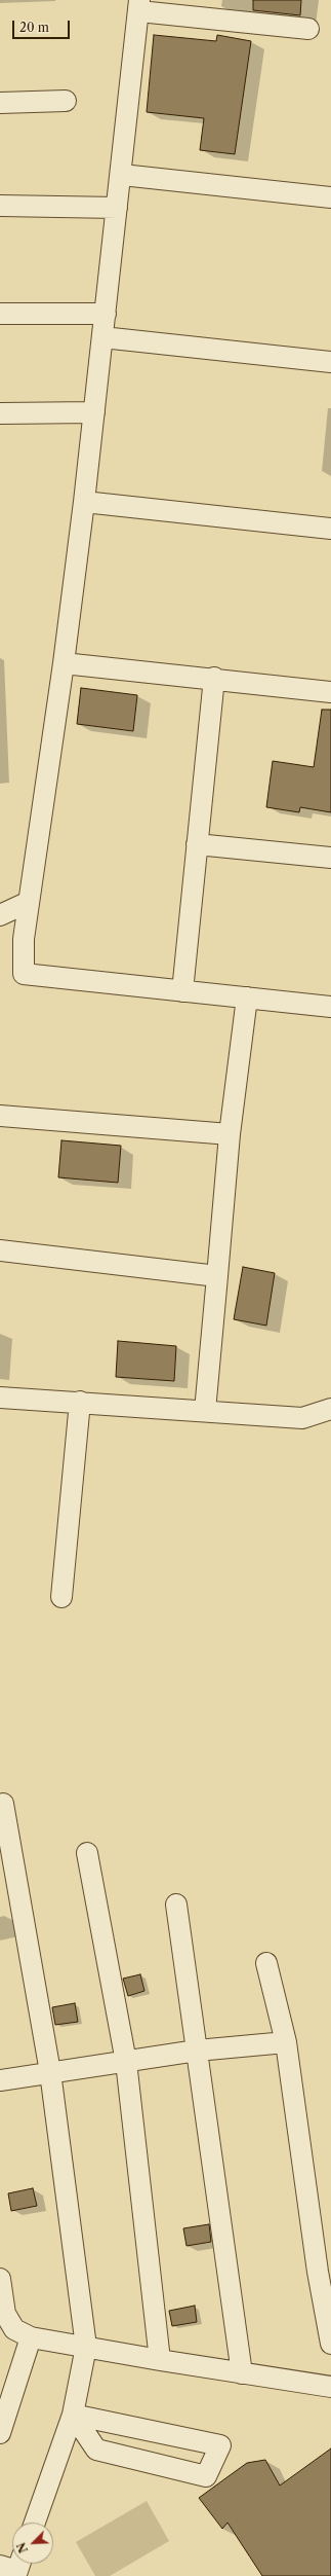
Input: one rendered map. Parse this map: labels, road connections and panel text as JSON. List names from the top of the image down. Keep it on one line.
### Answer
{"scale_bar":"20 m","north":"bottom left"}
